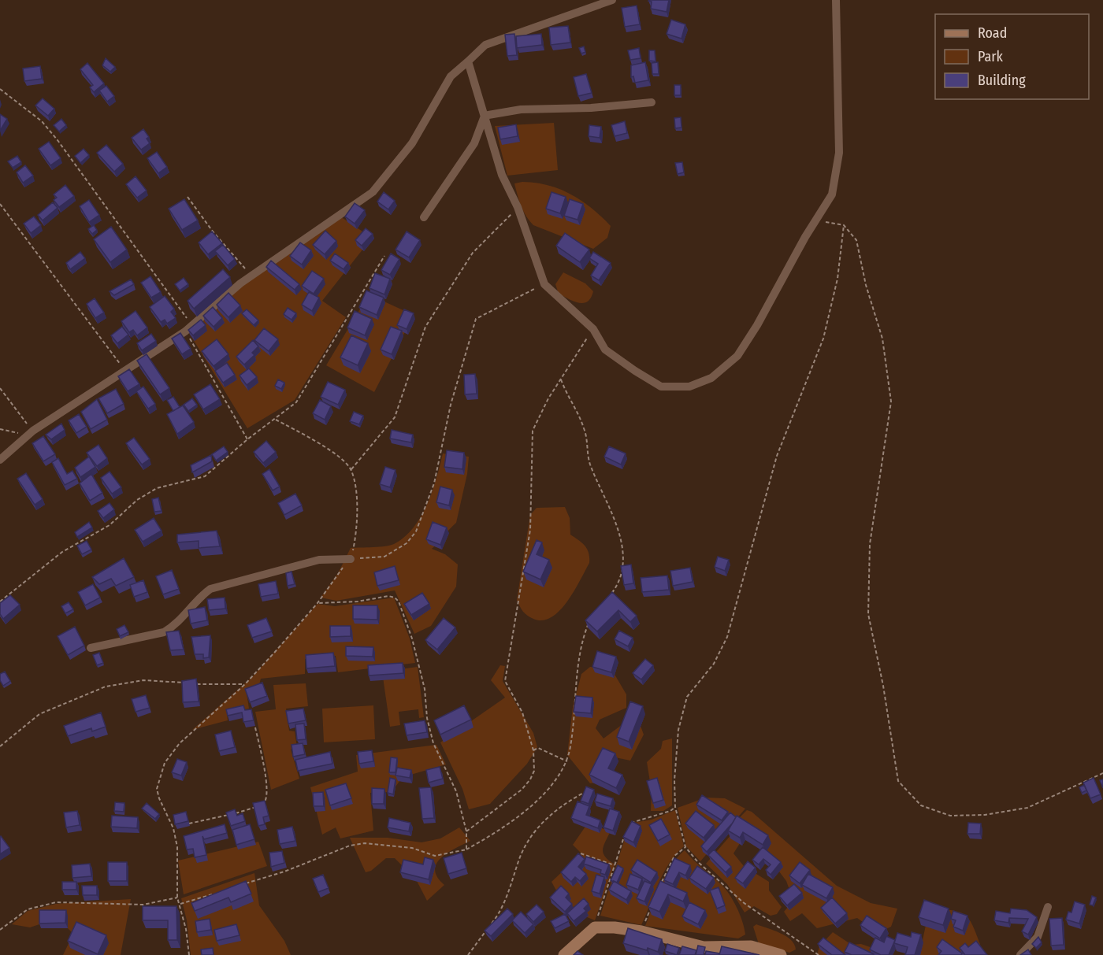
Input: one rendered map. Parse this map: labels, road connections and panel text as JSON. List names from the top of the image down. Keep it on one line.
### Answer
{"legend":["Road","Park","Building"]}
